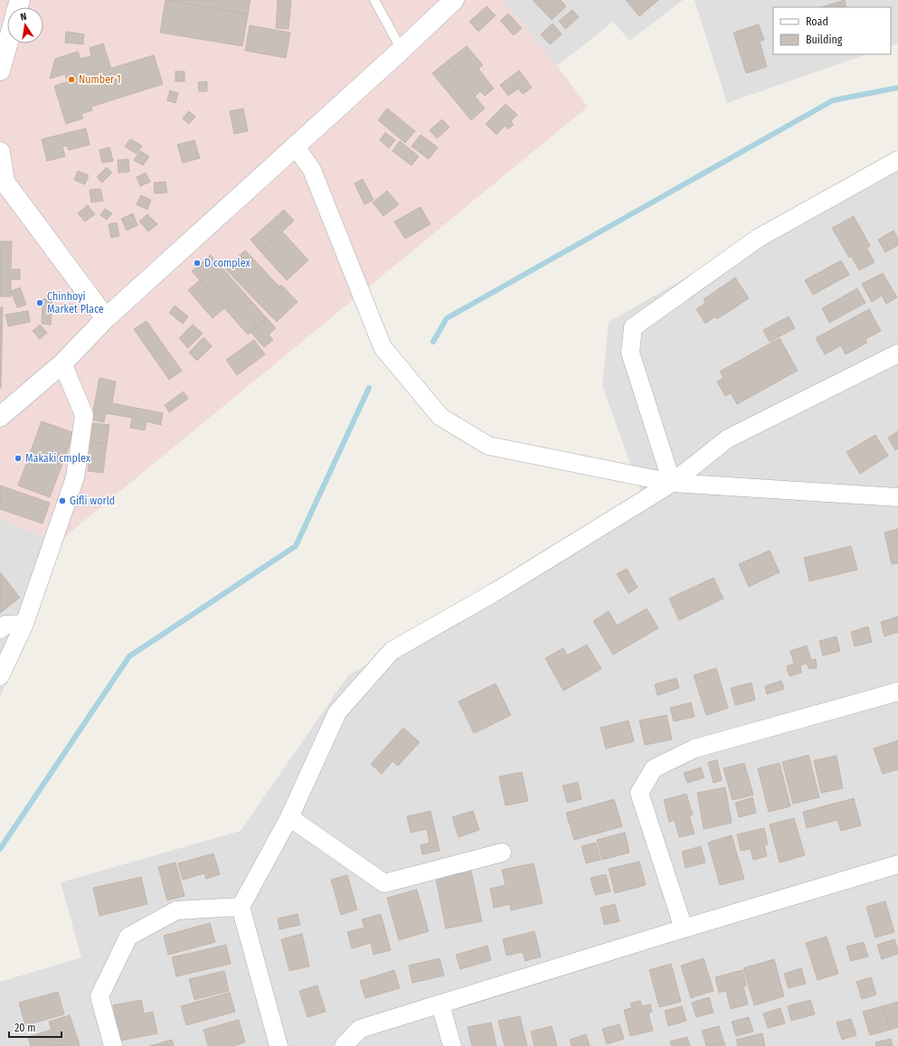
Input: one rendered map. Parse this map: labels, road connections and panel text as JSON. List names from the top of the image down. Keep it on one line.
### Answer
{"places":["Number 1","D complex","Chinhoyi Market Place","Makaki cmplex","Gifli world"],"legend":["Road","Building"],"scale_bar":"20 m","north":"top"}
